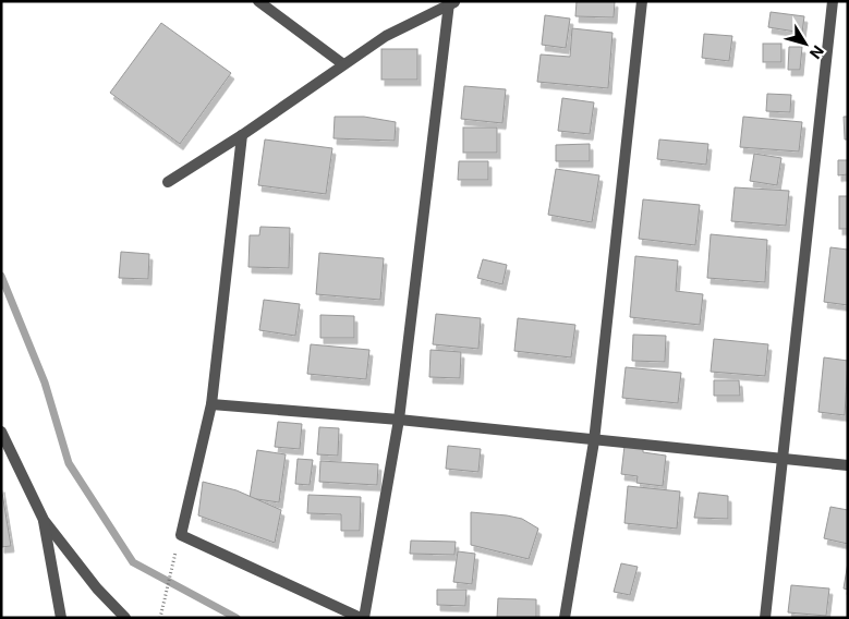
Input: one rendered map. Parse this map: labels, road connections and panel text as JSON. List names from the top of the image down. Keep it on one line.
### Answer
{"north":"bottom right"}
